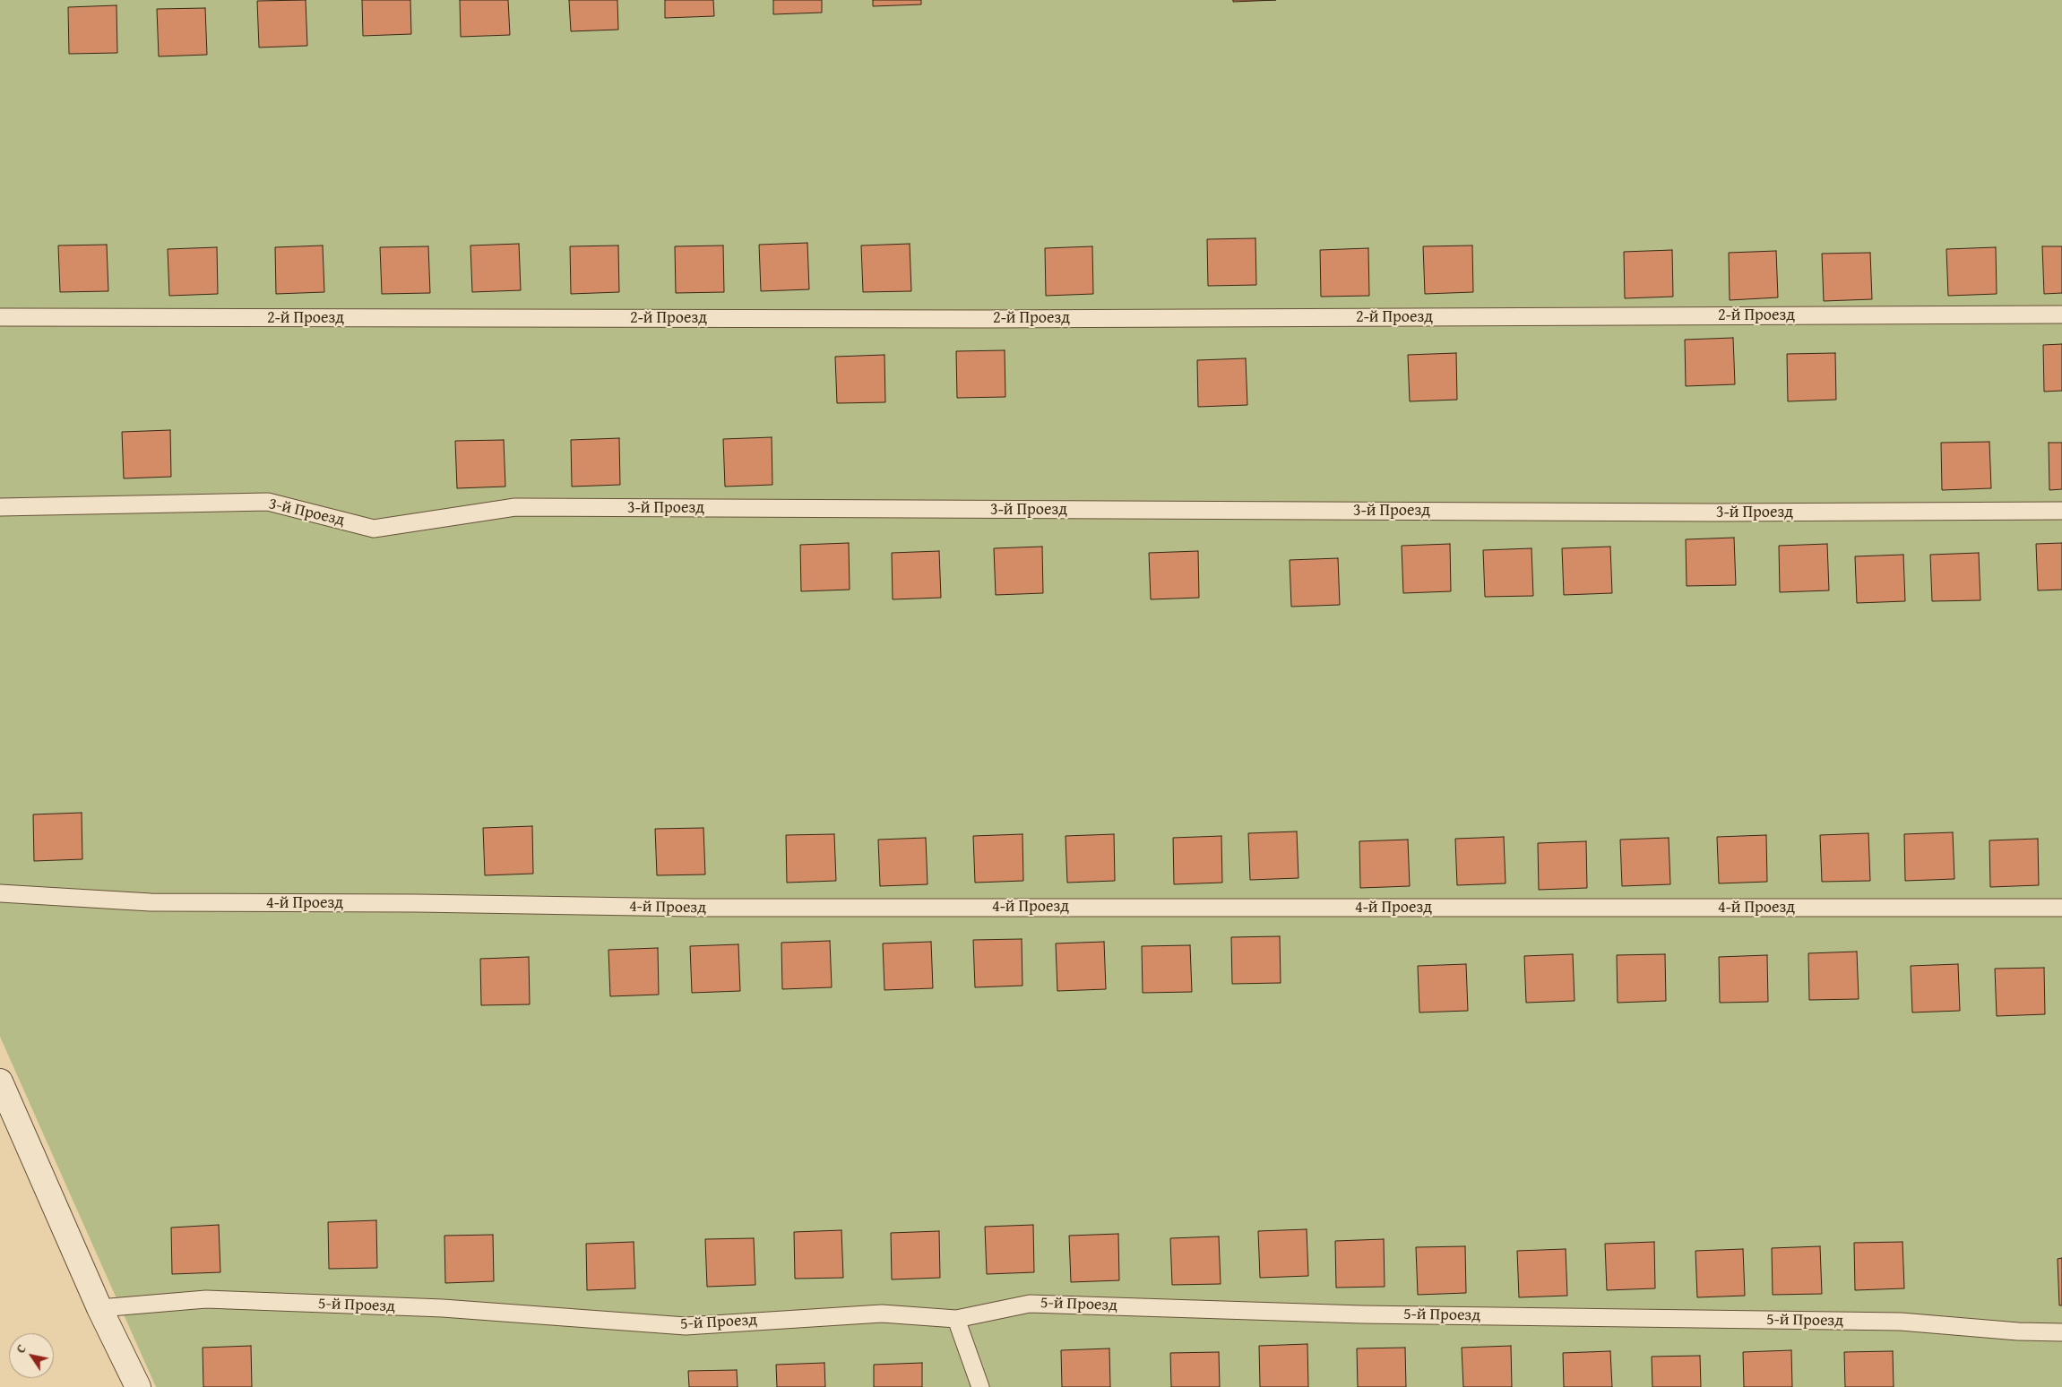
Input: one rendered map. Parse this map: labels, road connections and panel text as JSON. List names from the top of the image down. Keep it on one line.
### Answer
{"streets":{"lane":["2-й Проезд","3-й Проезд","4-й Проезд","5-й Проезд"]},"north":"top left"}
